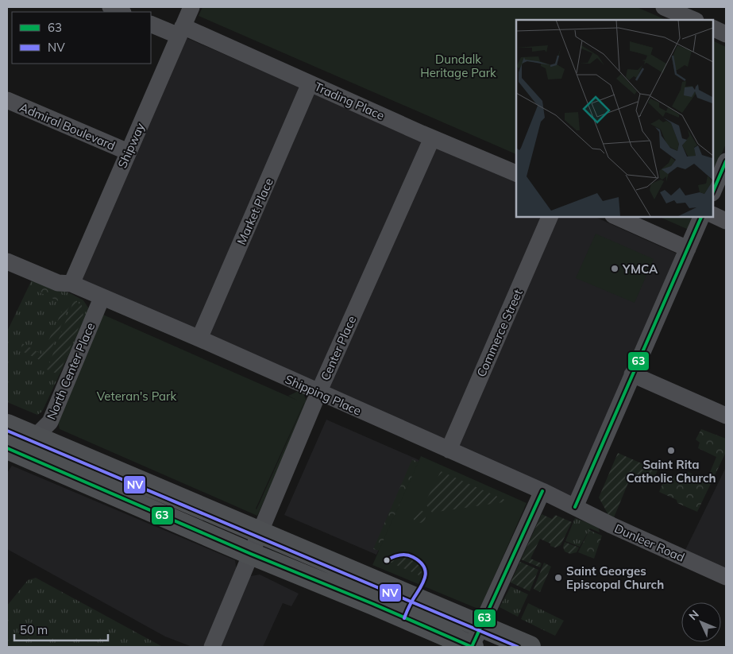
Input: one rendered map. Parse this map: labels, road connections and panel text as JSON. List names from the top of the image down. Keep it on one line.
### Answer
{"streets":{"street":["Trading Place","Admiral Boulevard","Shipway","Market Place","Commerce Street","Center Place","North Center Place","Shipping Place","Dunleer Road"]},"crossings":[["Trading Place","Shipway"],["Trading Place","Market Place"],["Trading Place","Center Place"],["Admiral Boulevard","Shipway"],["Shipway","Shipping Place"],["Market Place","Shipping Place"],["Commerce Street","Shipping Place"],["Center Place","Shipping Place"],["North Center Place","Shipping Place"],["Shipping Place","Dunleer Road"]],"parks":["Dundalk Heritage Park","Veteran's Park"],"places":["YMCA","Saint Rita Catholic Church","Saint Georges Episcopal Church"],"lines":["transit line 63","transit line NV"],"legend":["63","NV"],"scale_bar":"50 m","north":"top left"}
